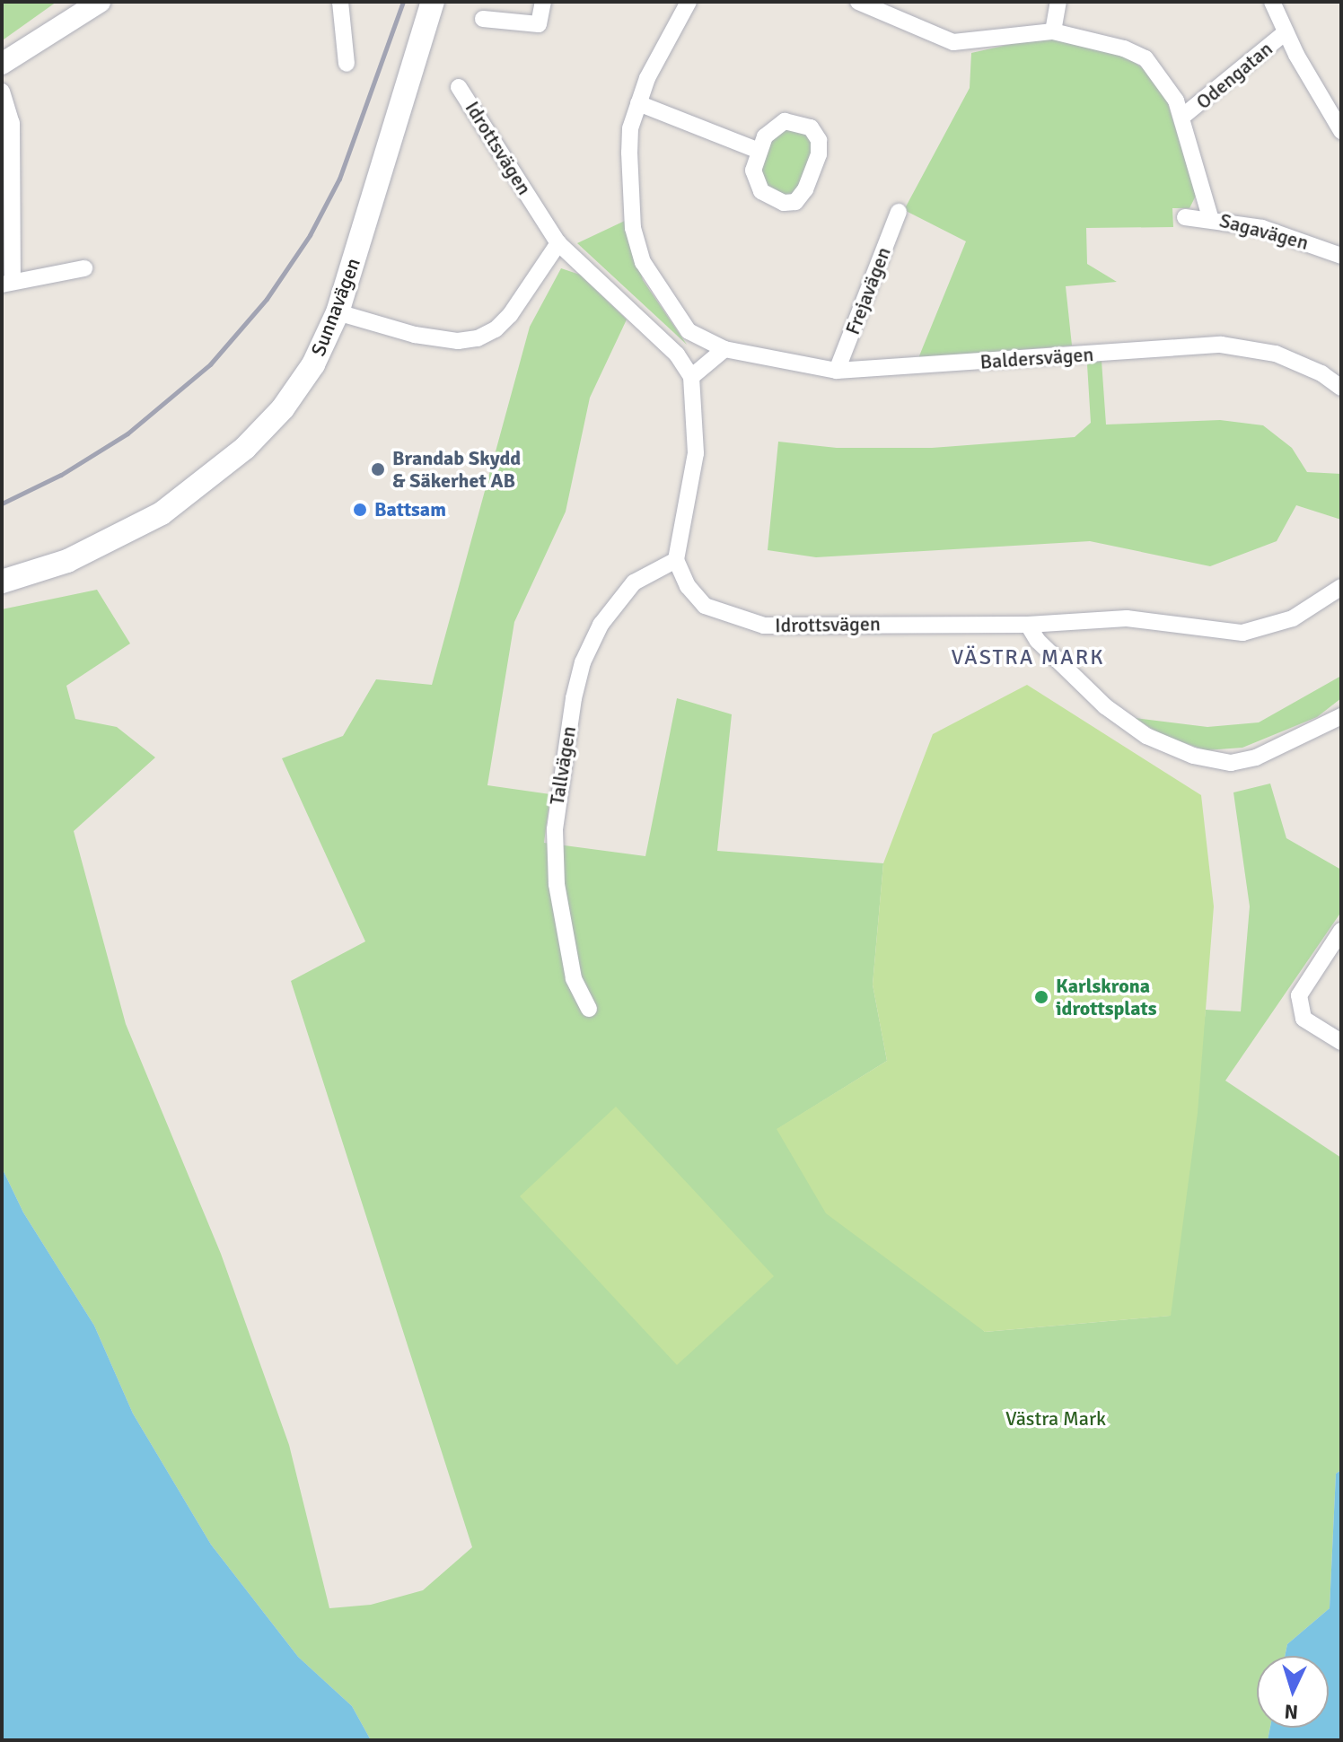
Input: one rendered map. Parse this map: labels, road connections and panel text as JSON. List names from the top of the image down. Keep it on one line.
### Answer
{"streets":{"main road":["Sunnavägen"],"street":["Odengatan","Idrottsvägen","Sagavägen","Frejavägen","Baldersvägen","Tallvägen"]},"crossings":[["Idrottsvägen","Tallvägen"],["Frejavägen","Baldersvägen"]],"districts":["VÄSTRA MARK"],"parks":["Västra Mark"],"places":["Brandab Skydd & Säkerhet AB","Battsam","Karlskrona idrottsplats"],"north":"bottom"}
